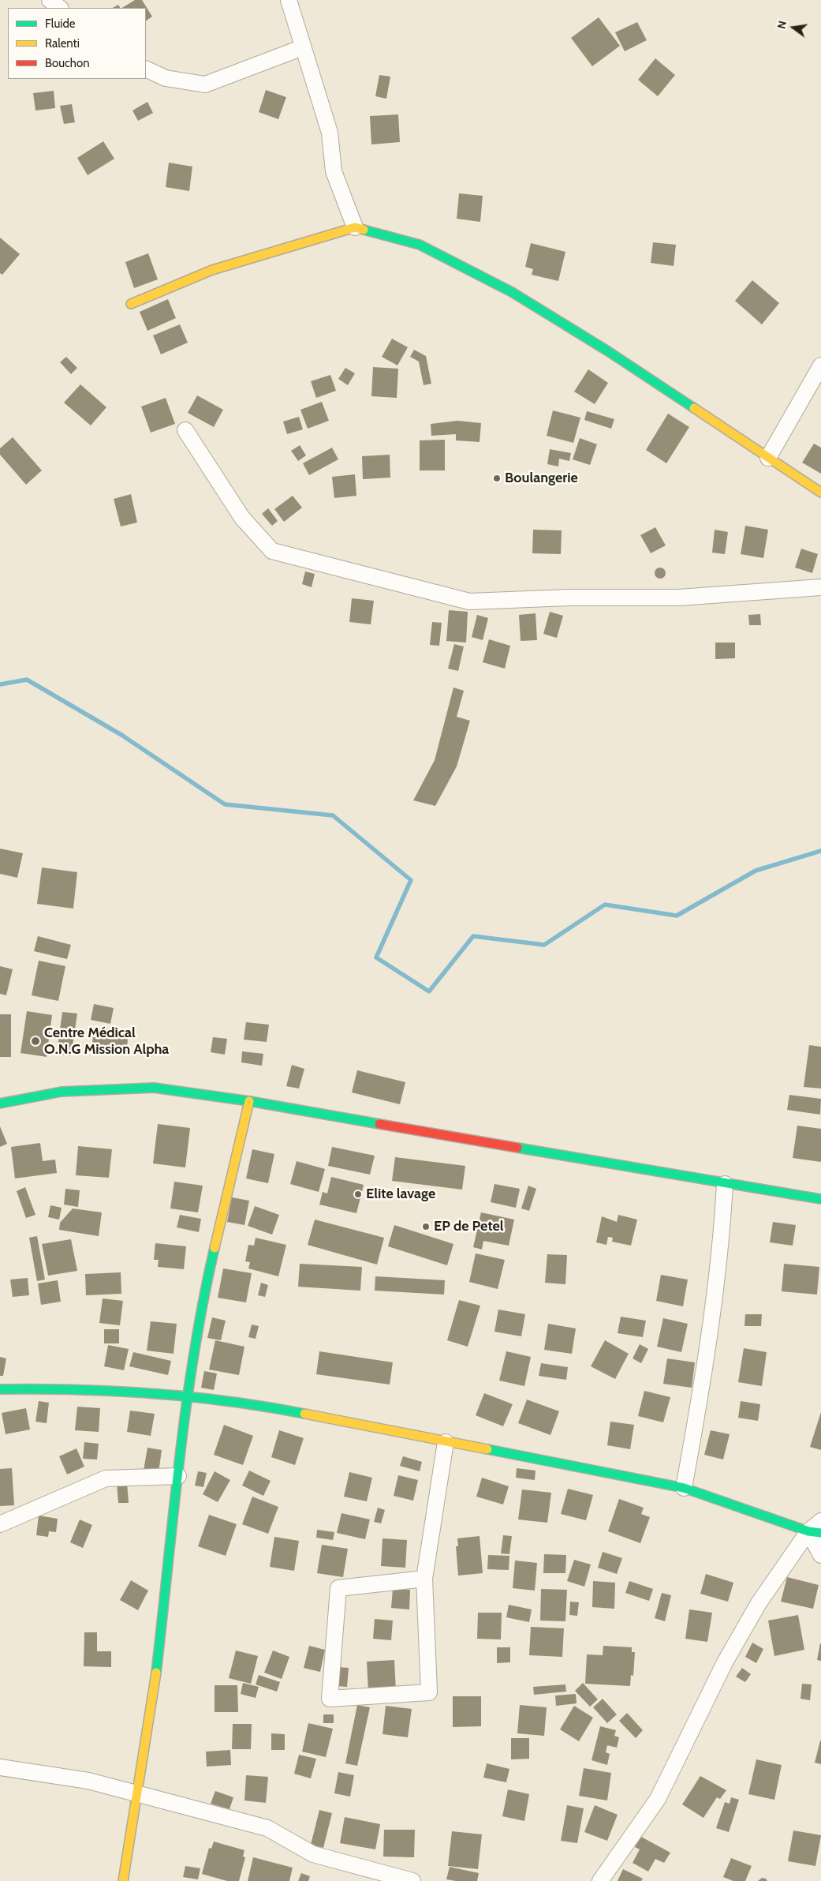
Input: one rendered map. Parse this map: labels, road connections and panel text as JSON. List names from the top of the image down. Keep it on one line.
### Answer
{"places":["Boulangerie","Centre Médical O.N.G Mission Alpha","Elite lavage","EP de Petel"],"legend":["Fluide","Ralenti","Bouchon"],"north":"left"}
